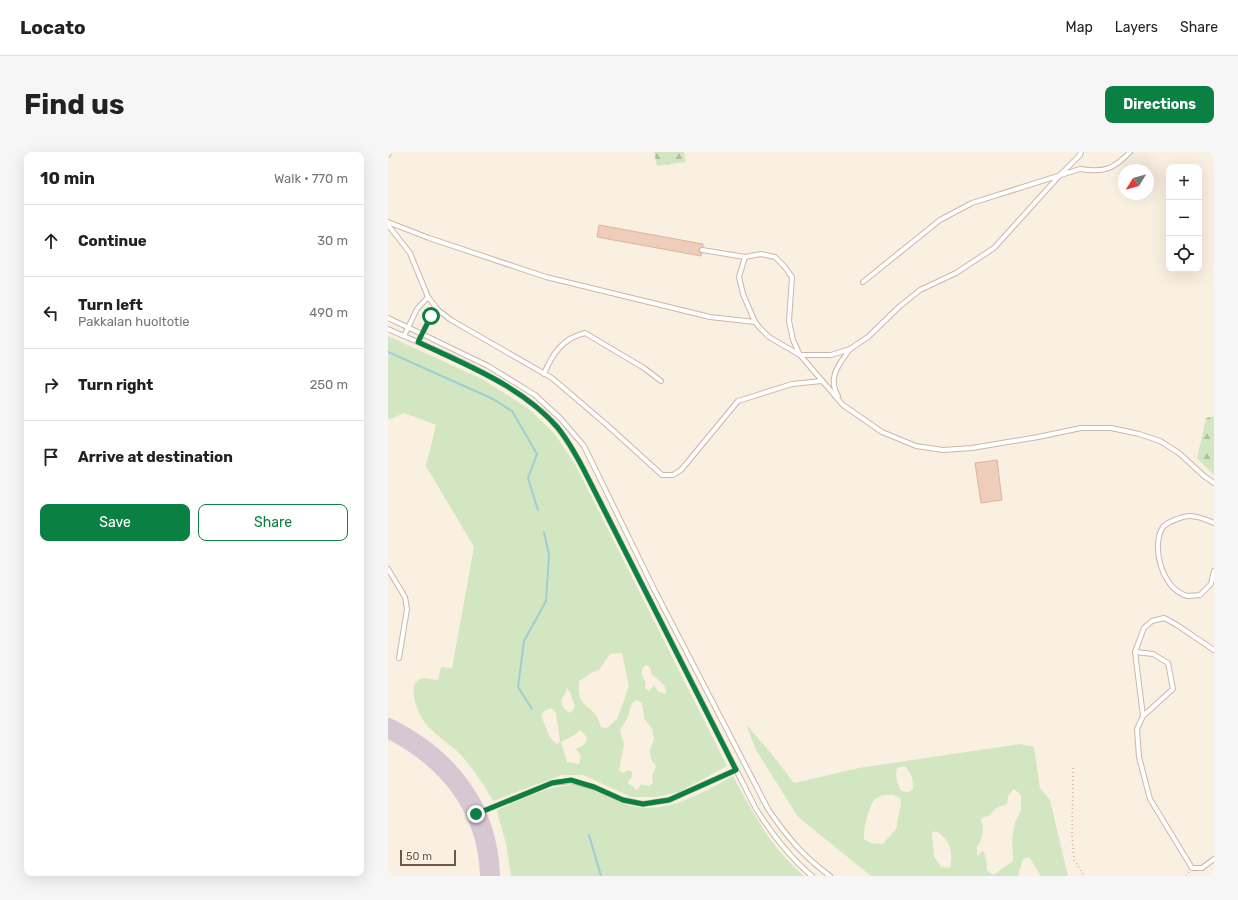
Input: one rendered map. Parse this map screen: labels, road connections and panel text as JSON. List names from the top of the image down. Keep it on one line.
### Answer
{"scale_bar":"50 m","north":"bottom left","page":{"header":"Locato","nav":["Map","Layers","Share"],"buttons":["Directions",["Save","Share"]],"title":"Find us","heading":["10 min","Walk · 770 m"],"map_buttons":["+","−"],"list":[["Continue","30 m"],["Turn left","Pakkalan huoltotie","490 m"],["Turn right","250 m"],"Arrive at destination"],"scale":"50 m"}}
